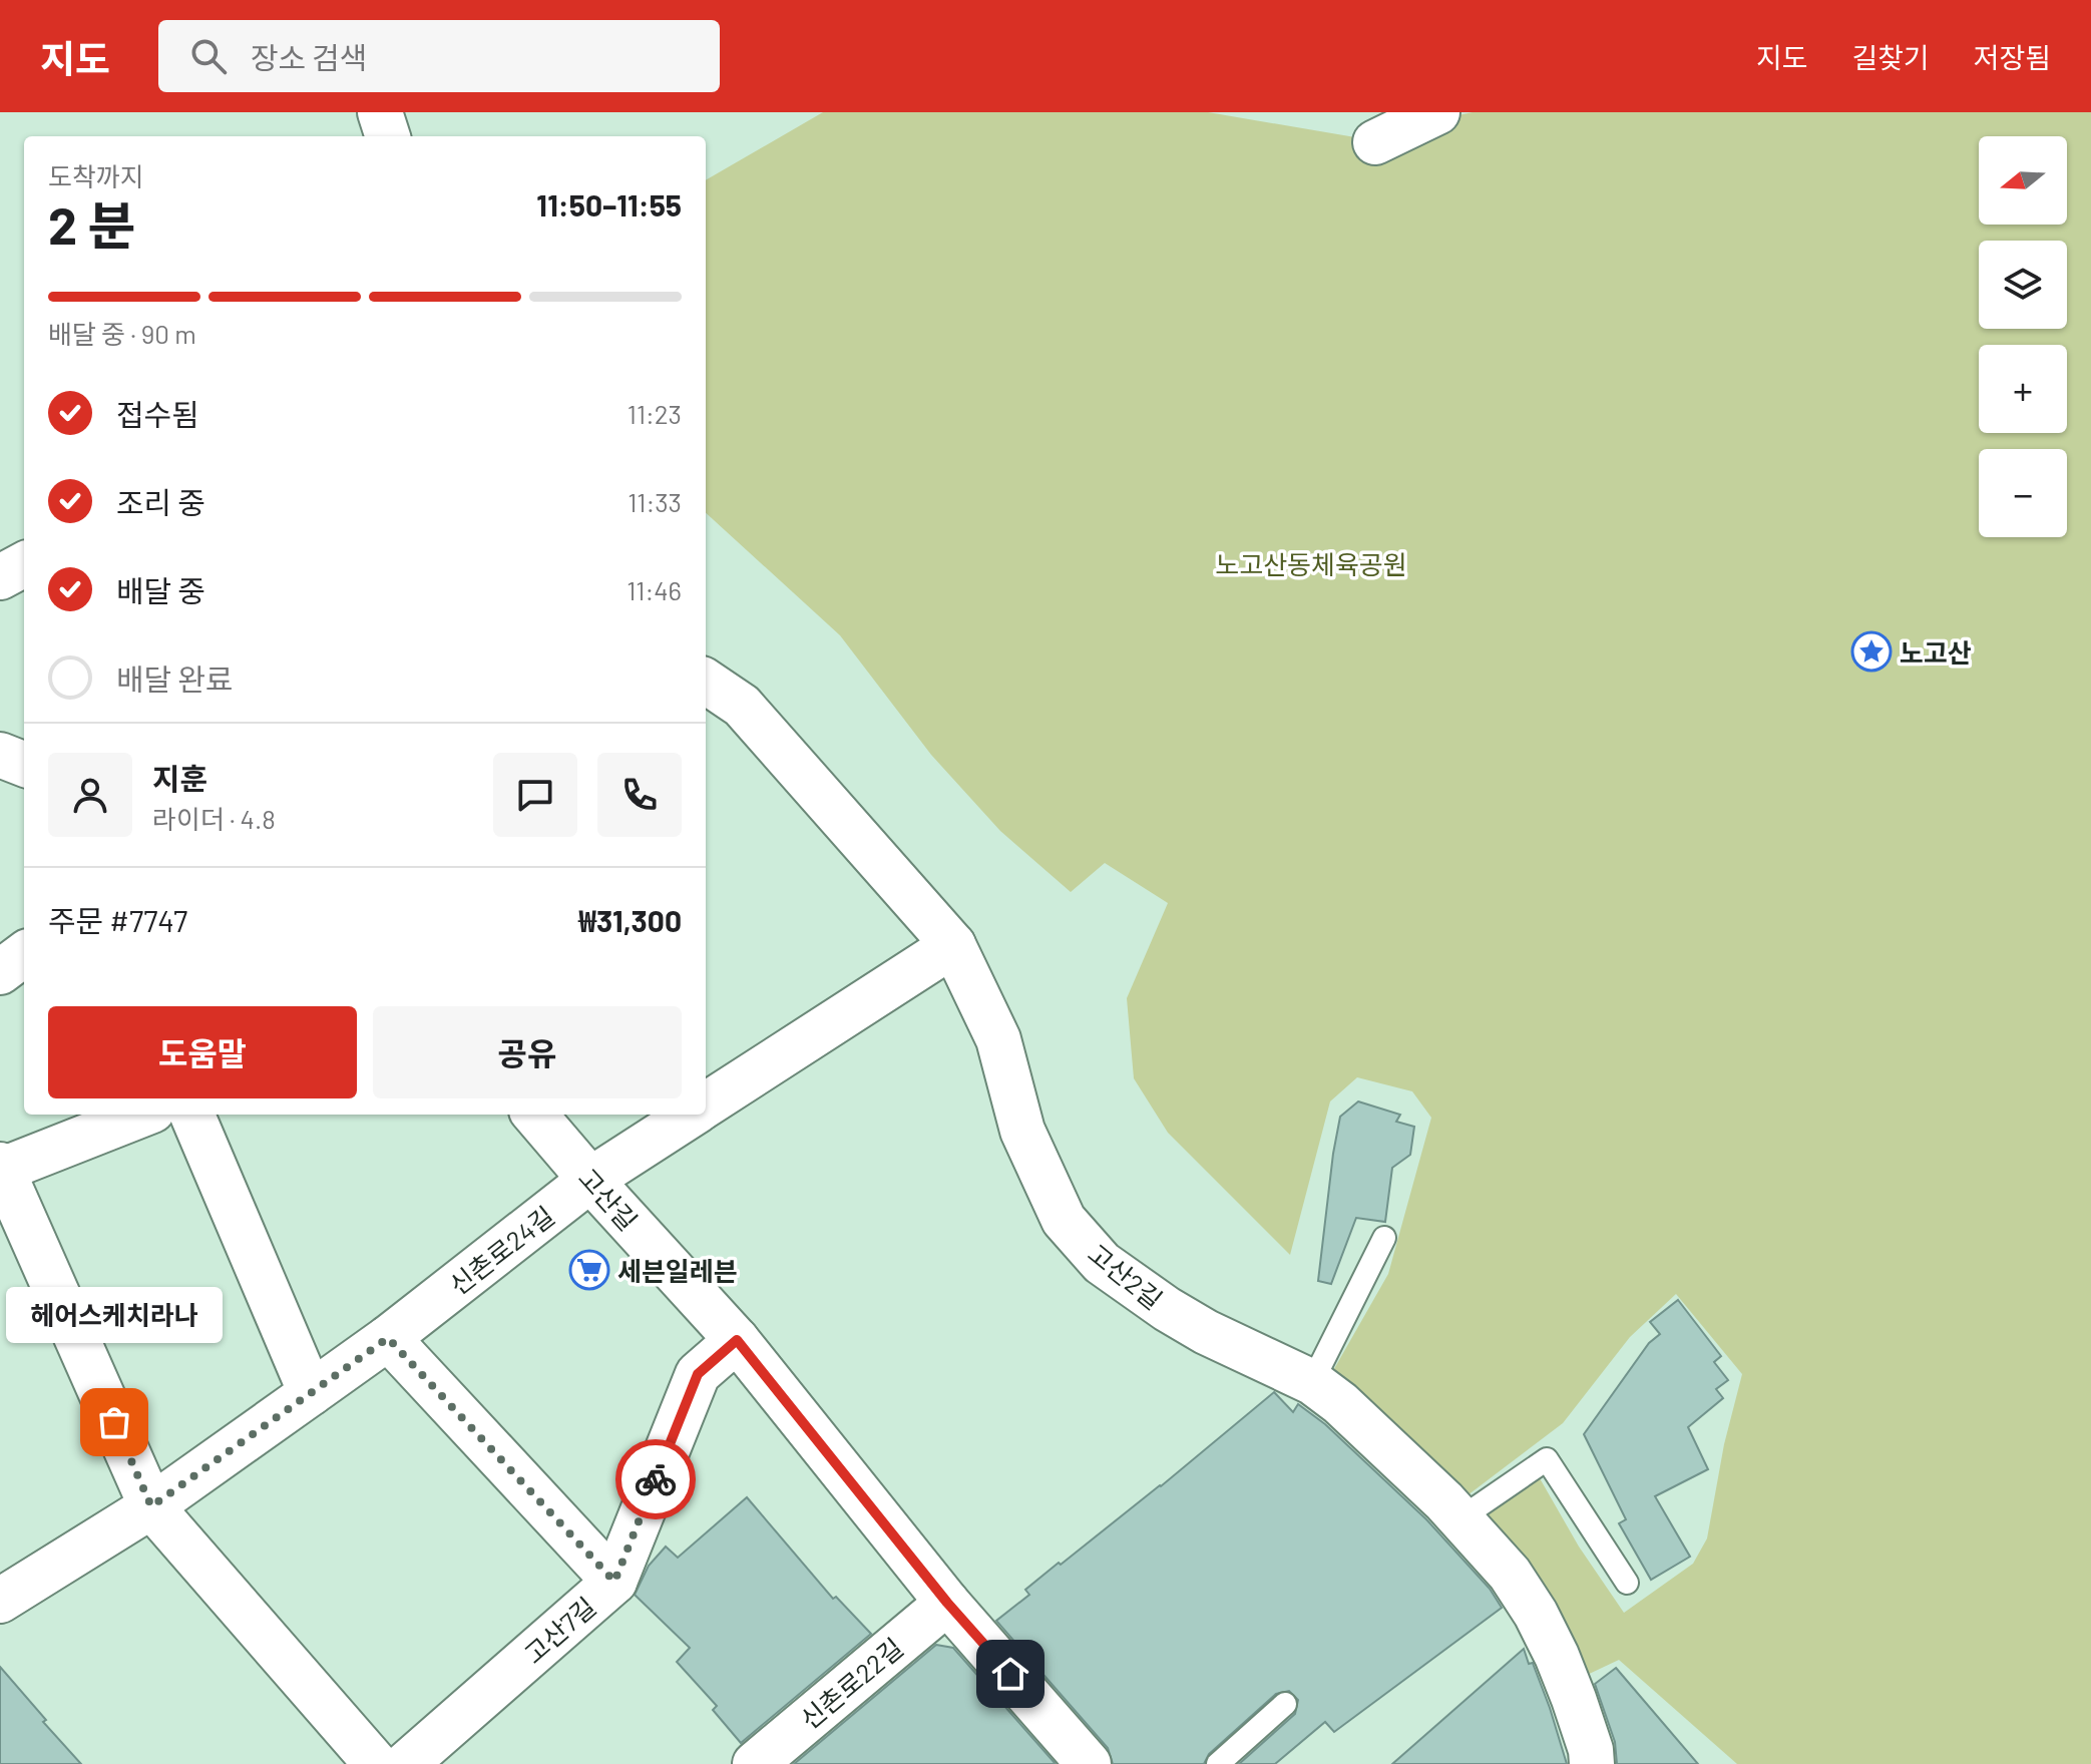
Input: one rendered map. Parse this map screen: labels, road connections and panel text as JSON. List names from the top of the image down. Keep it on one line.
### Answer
{"streets":{"street":["고산길","신촌로24길","고산2길","고산7길","신촌로22길"]},"crossings":[["고산길","신촌로24길"],["고산길","고산7길"],["고산길","신촌로22길"],["신촌로24길","고산2길"]],"parks":["노고산동체육공원"],"places":{"place":["노고산"],"supermarket":["세븐일레븐"],"other":["헤어스케치라나"]},"north":"left","page":{"header":"지도","search":"장소 검색","nav":["지도","길찾기","저장됨"],"map_buttons":["+","−"],"heading":["2 분","도착까지","11:50–11:55"],"panel":["지훈","라이더 · 4.8","주문 #7747","₩31,300"],"bar":"배달 중 · 90 m","list":[["접수됨","11:23"],["조리 중","11:33"],["배달 중","11:46"],"배달 완료"],"buttons":["도움말","공유"],"bubble":"헤어스케치라나"}}
